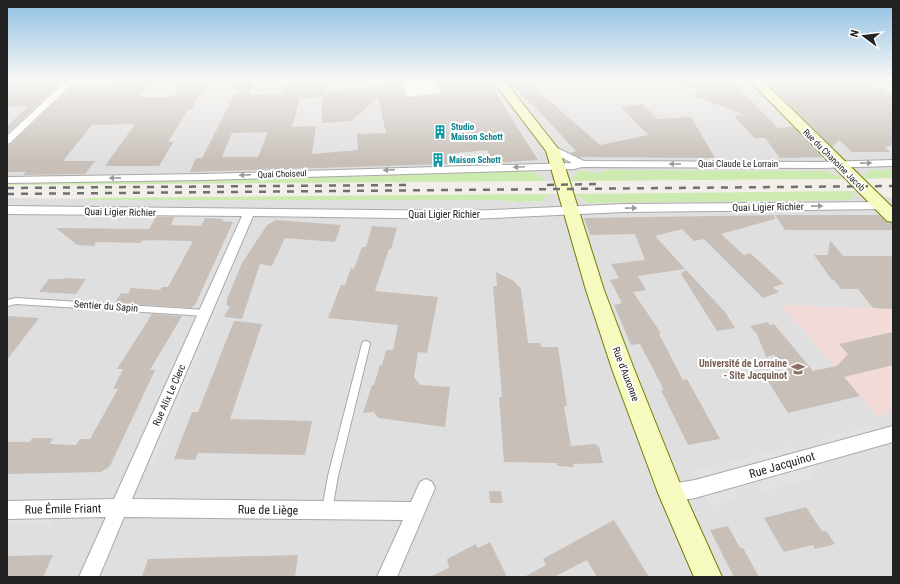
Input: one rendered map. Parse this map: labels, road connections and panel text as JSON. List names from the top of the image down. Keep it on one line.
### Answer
{"streets":{"main road":["Rue du Chanoine Jacob","Rue d'Auxonne"],"street":["Quai Claude Le Lorrain","Quai Choiseul","Quai Ligier Richier","Rue Alix Le Clerc","Rue Jacquinot","Rue Émile Friant","Rue de Liège"],"lane":["Sentier du Sapin"]},"crossings":[["Rue du Chanoine Jacob","Quai Claude Le Lorrain"],["Rue du Chanoine Jacob","Quai Ligier Richier"],["Quai Claude Le Lorrain","Quai Choiseul"],["Quai Claude Le Lorrain","Rue d'Auxonne"],["Quai Choiseul","Rue d'Auxonne"],["Quai Ligier Richier","Rue d'Auxonne"],["Quai Ligier Richier","Rue Alix Le Clerc"],["Sentier du Sapin","Rue Alix Le Clerc"],["Rue d'Auxonne","Rue Jacquinot"],["Rue Alix Le Clerc","Rue Émile Friant"],["Rue Alix Le Clerc","Rue de Liège"],["Rue Émile Friant","Rue de Liège"]],"one_way":["Quai Choiseul","Quai Ligier Richier"],"places":{"building":["Studio Maison Schott","Maison Schott"],"school or university":["Université de Lorraine - Site Jacquinot"]},"north":"left"}
